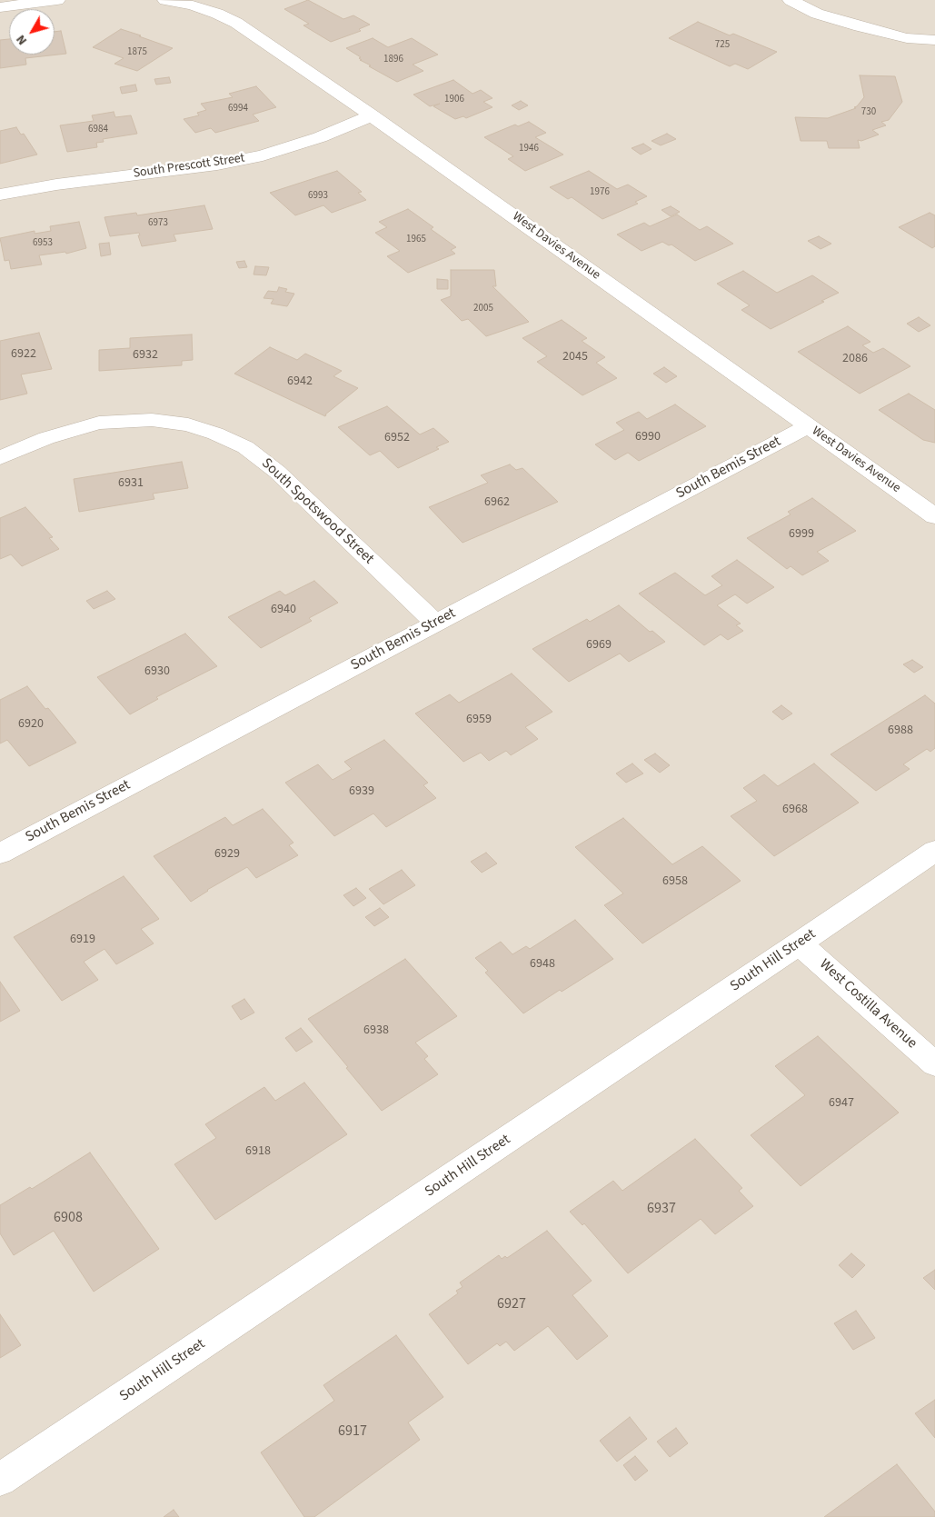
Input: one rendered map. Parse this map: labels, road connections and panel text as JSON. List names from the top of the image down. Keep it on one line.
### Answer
{"streets":{"street":["South Prescott Street","West Davies Avenue","South Bemis Street","South Spotswood Street","South Hill Street","West Costilla Avenue"]},"crossings":[["South Prescott Street","West Davies Avenue"],["West Davies Avenue","South Bemis Street"],["South Bemis Street","South Spotswood Street"],["South Hill Street","West Costilla Avenue"]],"house_numbers":["725","1875","1896","1906","6994","730","6984","1946","1976","6993","6973","1965","6953","2005","6922","6932","2045","2086","6942","6990","6952","6931","6962","6999","6940","6969","6930","6959","6920","6988","6939","6968","6929","6958","6919","6948","6938","6947","6918","6937","6908","6927","6917"],"north":"bottom left"}
